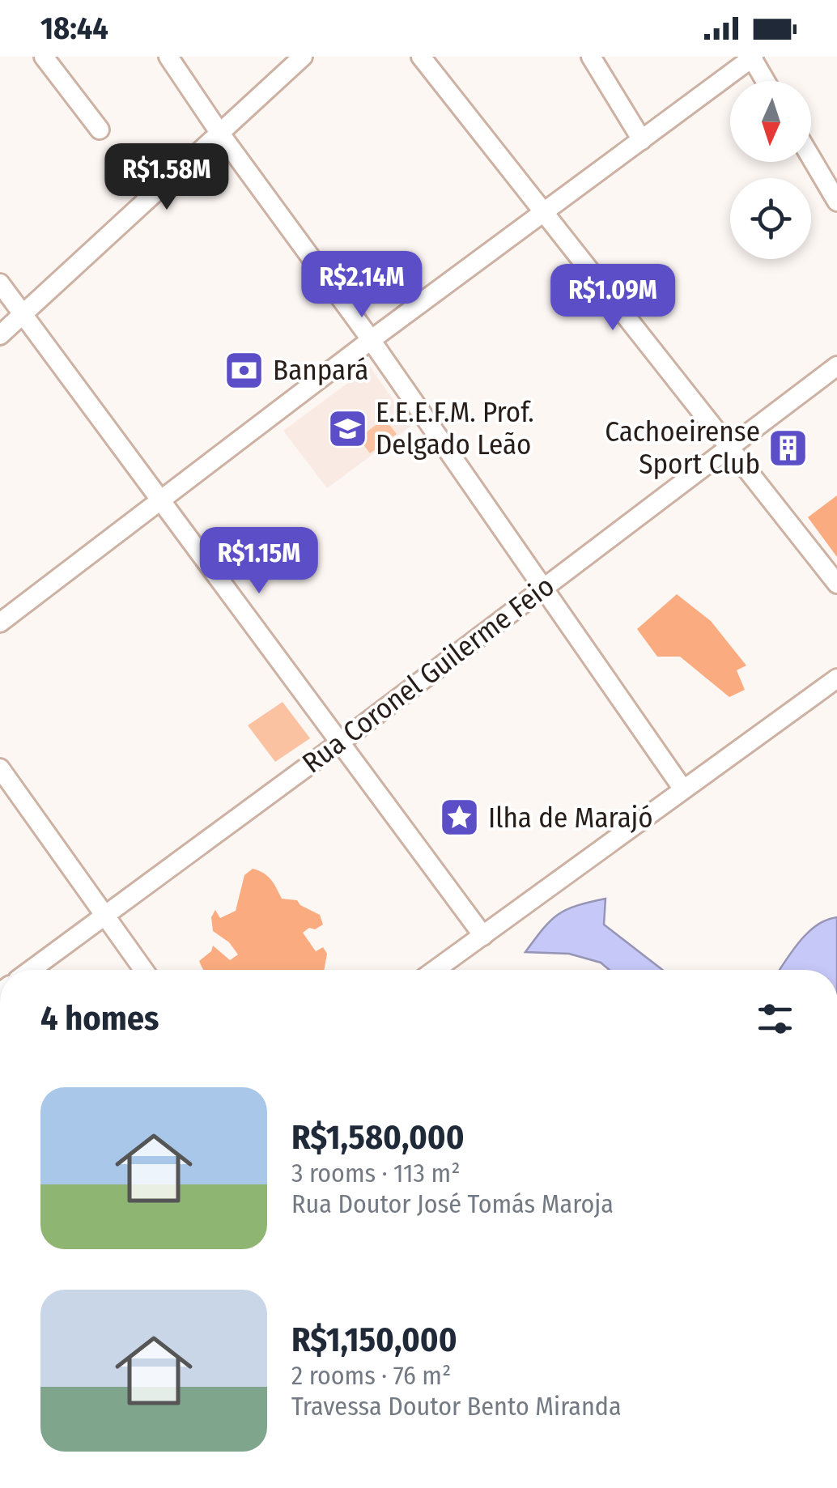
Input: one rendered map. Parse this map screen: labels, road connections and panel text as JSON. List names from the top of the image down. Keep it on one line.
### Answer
{"streets":{"street":["Rua Coronel Guilerme Feio"]},"places":{"bank":["Banpará"],"school or university":["E.E.E.F.M. Prof. Delgado Leão"],"building":["Cachoeirense Sport Club"],"place":["Ilha de Marajó"]},"north":"bottom","page":{"status":"18:44","price":["R$1.58M","R$2.14M","R$1.09M","R$1.15M"],"heading":"4 homes","list":[{"name":"R$1,580,000","note":"3 rooms · 113 m² · Rua Doutor José Tomás Maroja"},{"name":"R$1,150,000","note":"2 rooms · 76 m² · Travessa Doutor Bento Miranda"}]}}
